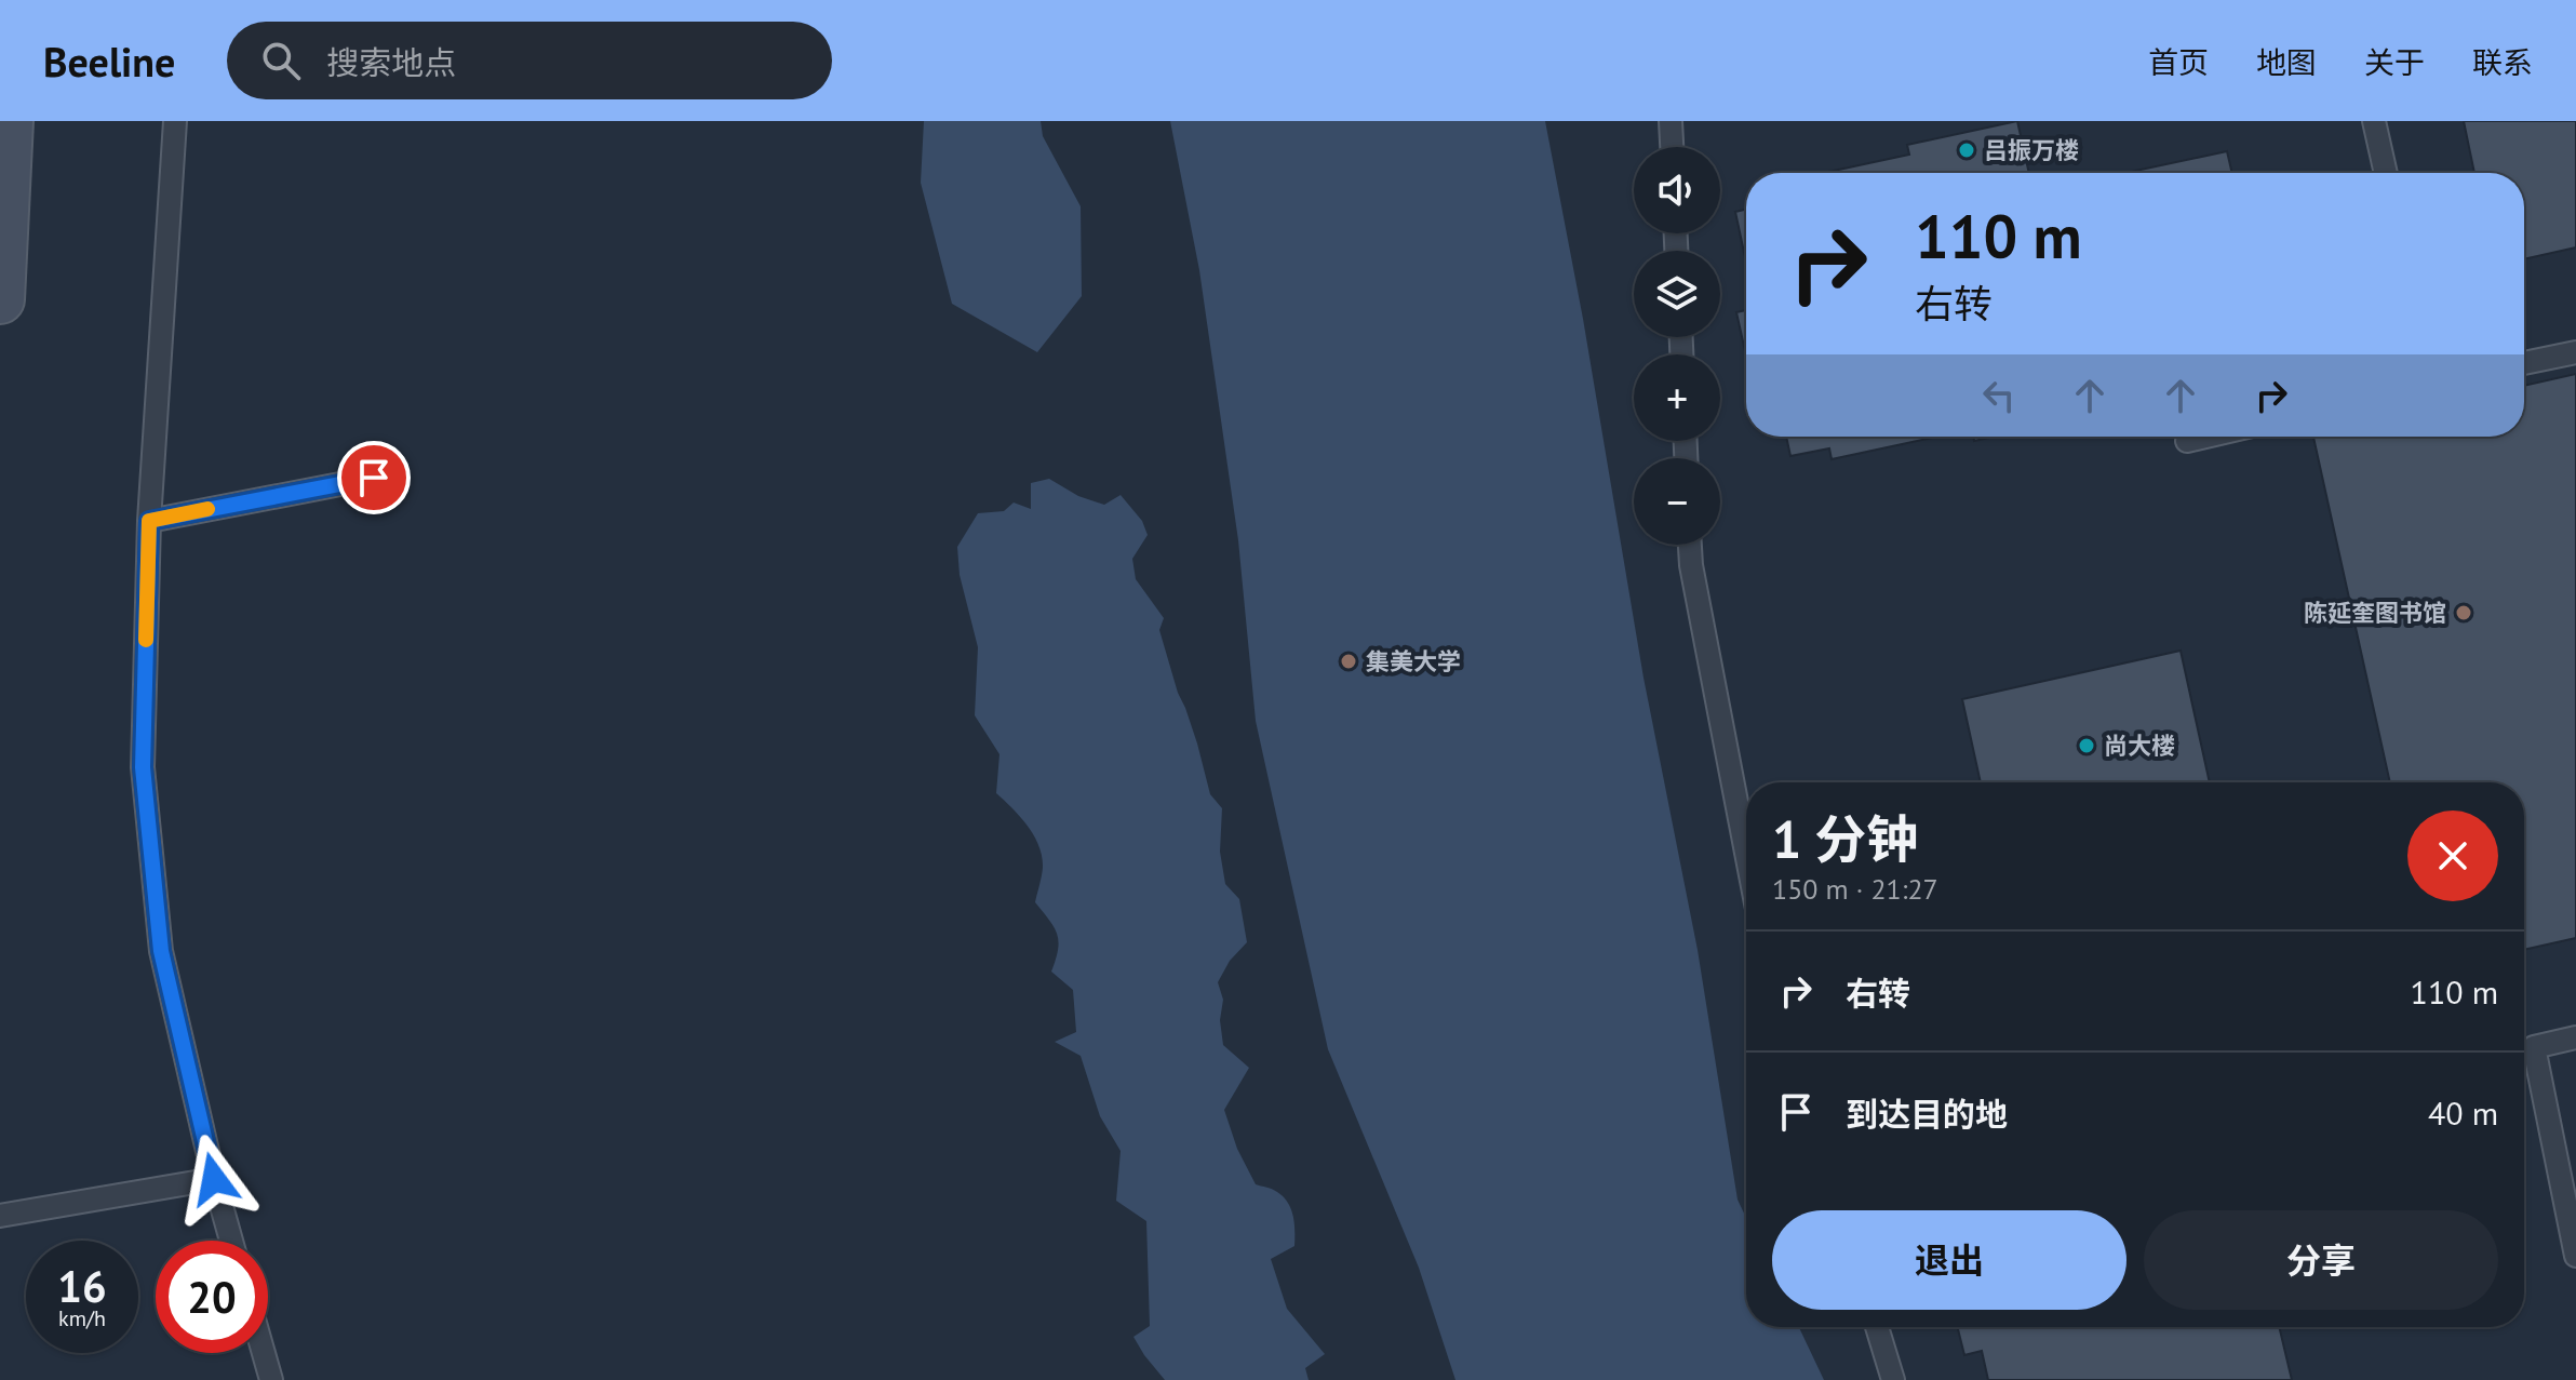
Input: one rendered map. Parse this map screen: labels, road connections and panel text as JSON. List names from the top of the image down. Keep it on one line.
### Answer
{"places":["吕振万楼","陈延奎图书馆","集美大学","尚大楼"],"page":{"header":"Beeline","search":"搜索地点","nav":["首页","地图","关于","联系"],"map_buttons":["+","−"],"turn":["110 m","右转"],"heading":["1 分钟","150 m · 21:27"],"list":[{"name":"右转","value":"110 m"},{"name":"到达目的地","value":"40 m"}],"buttons":["退出","分享"],"speed":"16 km/h","limit":"20"}}
